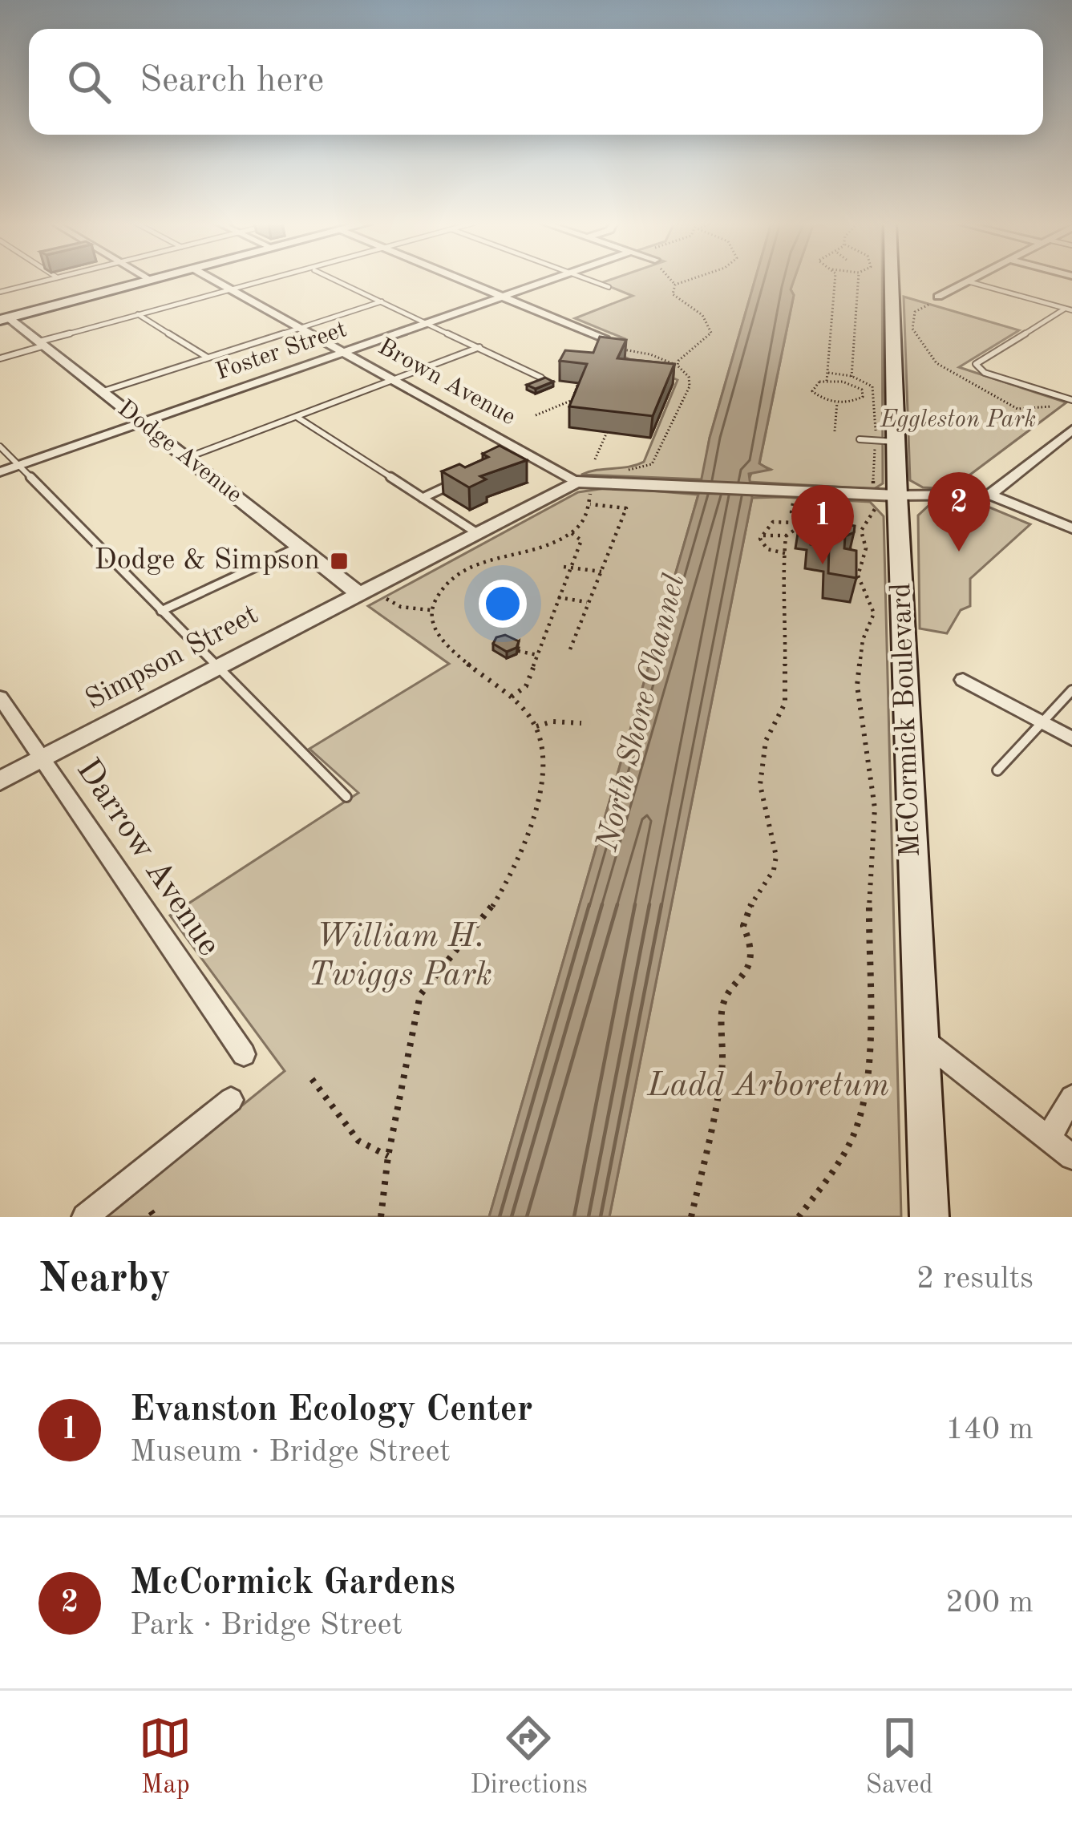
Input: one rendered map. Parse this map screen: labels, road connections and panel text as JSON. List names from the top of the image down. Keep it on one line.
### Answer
{"streets":{"main road":["McCormick Boulevard"],"street":["Foster Street","Brown Avenue","Dodge Avenue","Simpson Street","Darrow Avenue"]},"crossings":[["Foster Street","Brown Avenue"],["Foster Street","Dodge Avenue"],["Brown Avenue","Simpson Street"],["Dodge Avenue","Simpson Street"],["Simpson Street","Darrow Avenue"]],"water":["North Shore Channel"],"parks":["Eggleston Park","William H. Twiggs Park","Ladd Arboretum"],"places":{"transit":["Dodge & Simpson"]},"page":{"search":"Search here","pins":["2","1"],"heading":["Nearby","2 results"],"list":[{"mark":"1","name":"Evanston Ecology Center","note":"Museum · Bridge Street","value":"140 m"},{"mark":"2","name":"McCormick Gardens","note":"Park · Bridge Street","value":"200 m"}],"nav":["Map","Directions","Saved"]}}
